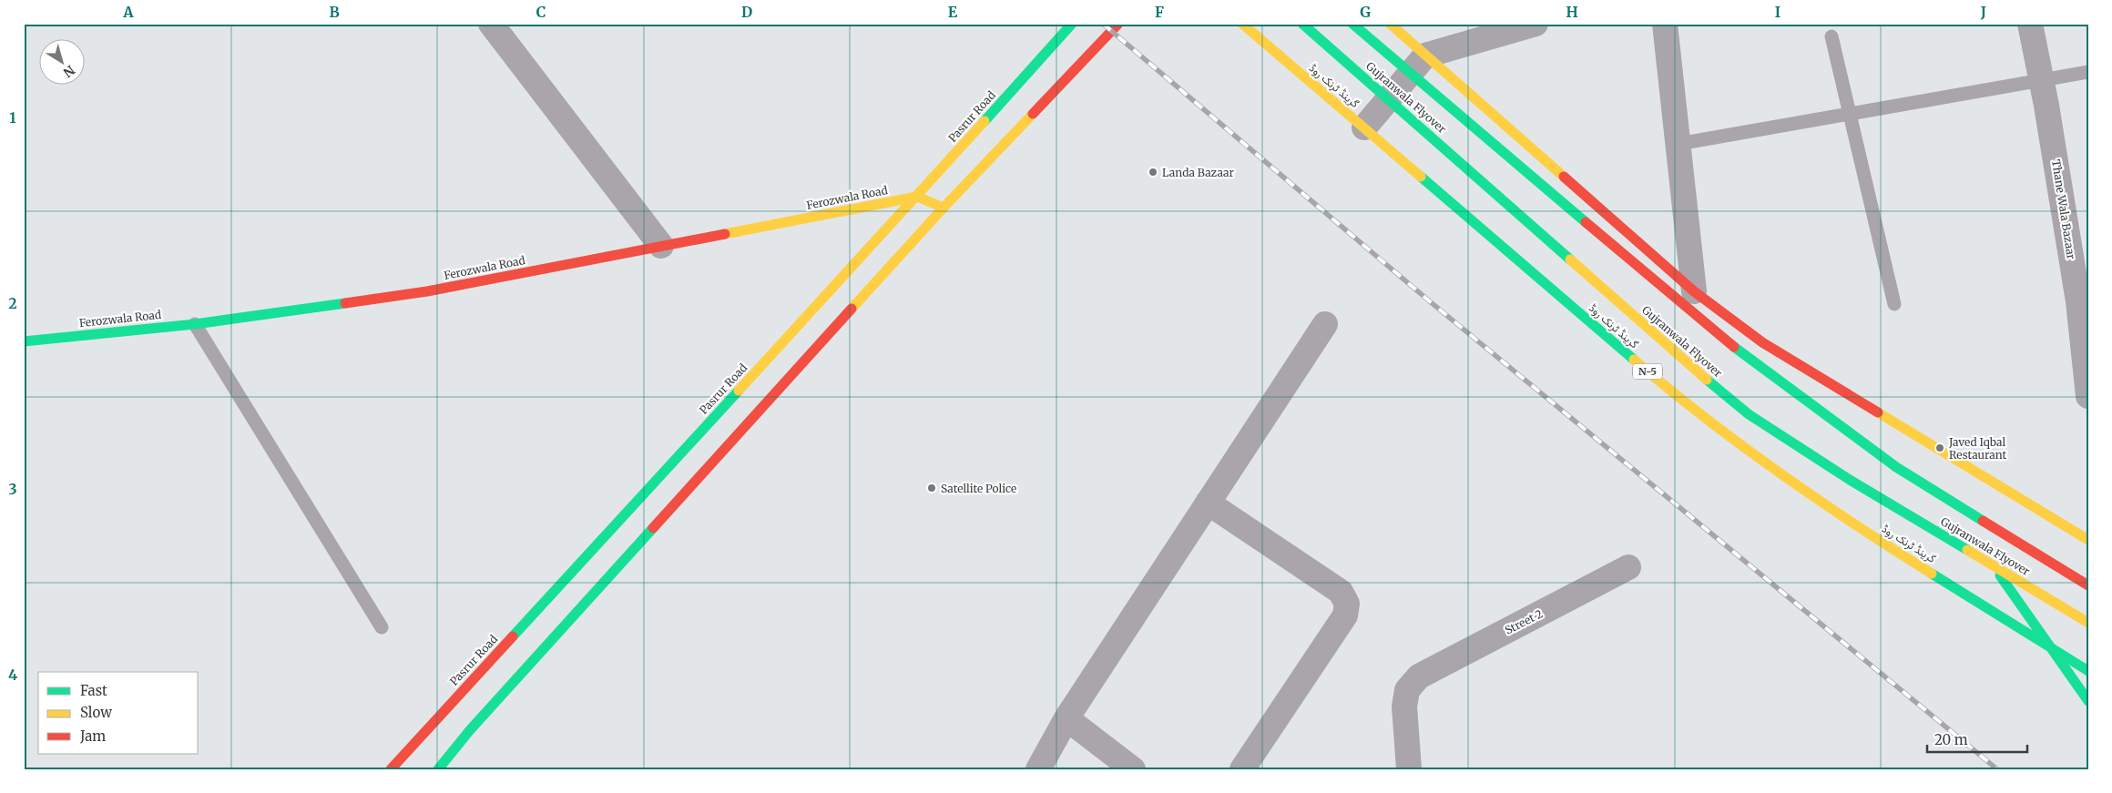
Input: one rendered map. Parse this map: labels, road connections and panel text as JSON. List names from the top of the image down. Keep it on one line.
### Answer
{"streets":{"main road":["گرینڈ ٹرنک روڈ","Gujranwala Flyover","Pasrur Road","Ferozwala Road","N-5"],"street":["Thane Wala Bazaar","Street 2"]},"crossings":[["Pasrur Road","Ferozwala Road"]],"places":["Landa Bazaar","Javed Iqbal Restaurant","Satellite Police"],"legend":["Fast","Slow","Jam"],"scale_bar":"20 m","north":"bottom right","grid":{"columns":["A","B","C","D","E","F","G","H","I","J"],"rows":["1","2","3","4"]}}
